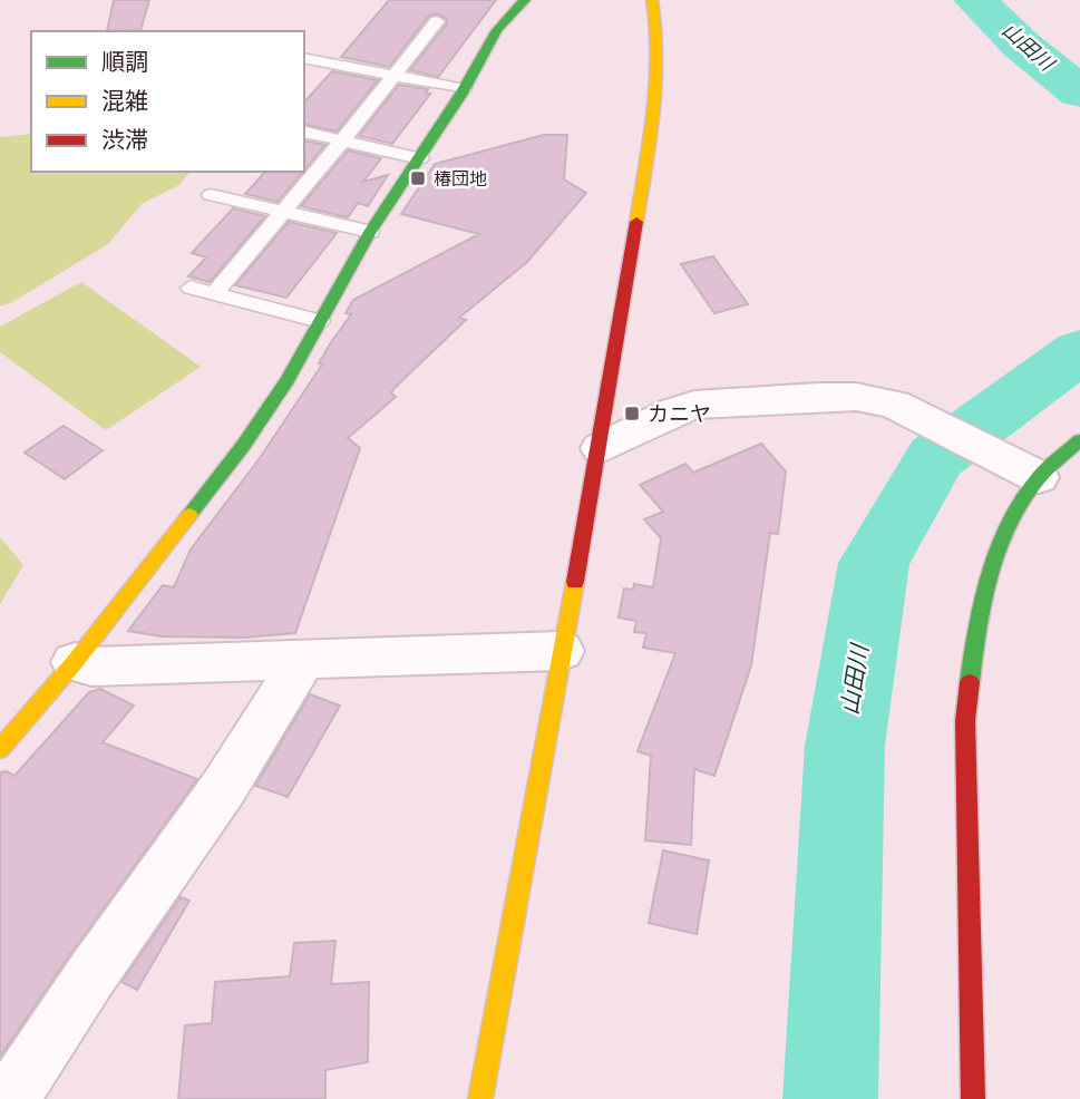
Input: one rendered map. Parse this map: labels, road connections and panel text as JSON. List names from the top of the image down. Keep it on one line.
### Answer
{"water":["山田川"],"places":{"transit":["椿団地","カニヤ"]},"legend":["順調","混雑","渋滞"]}
